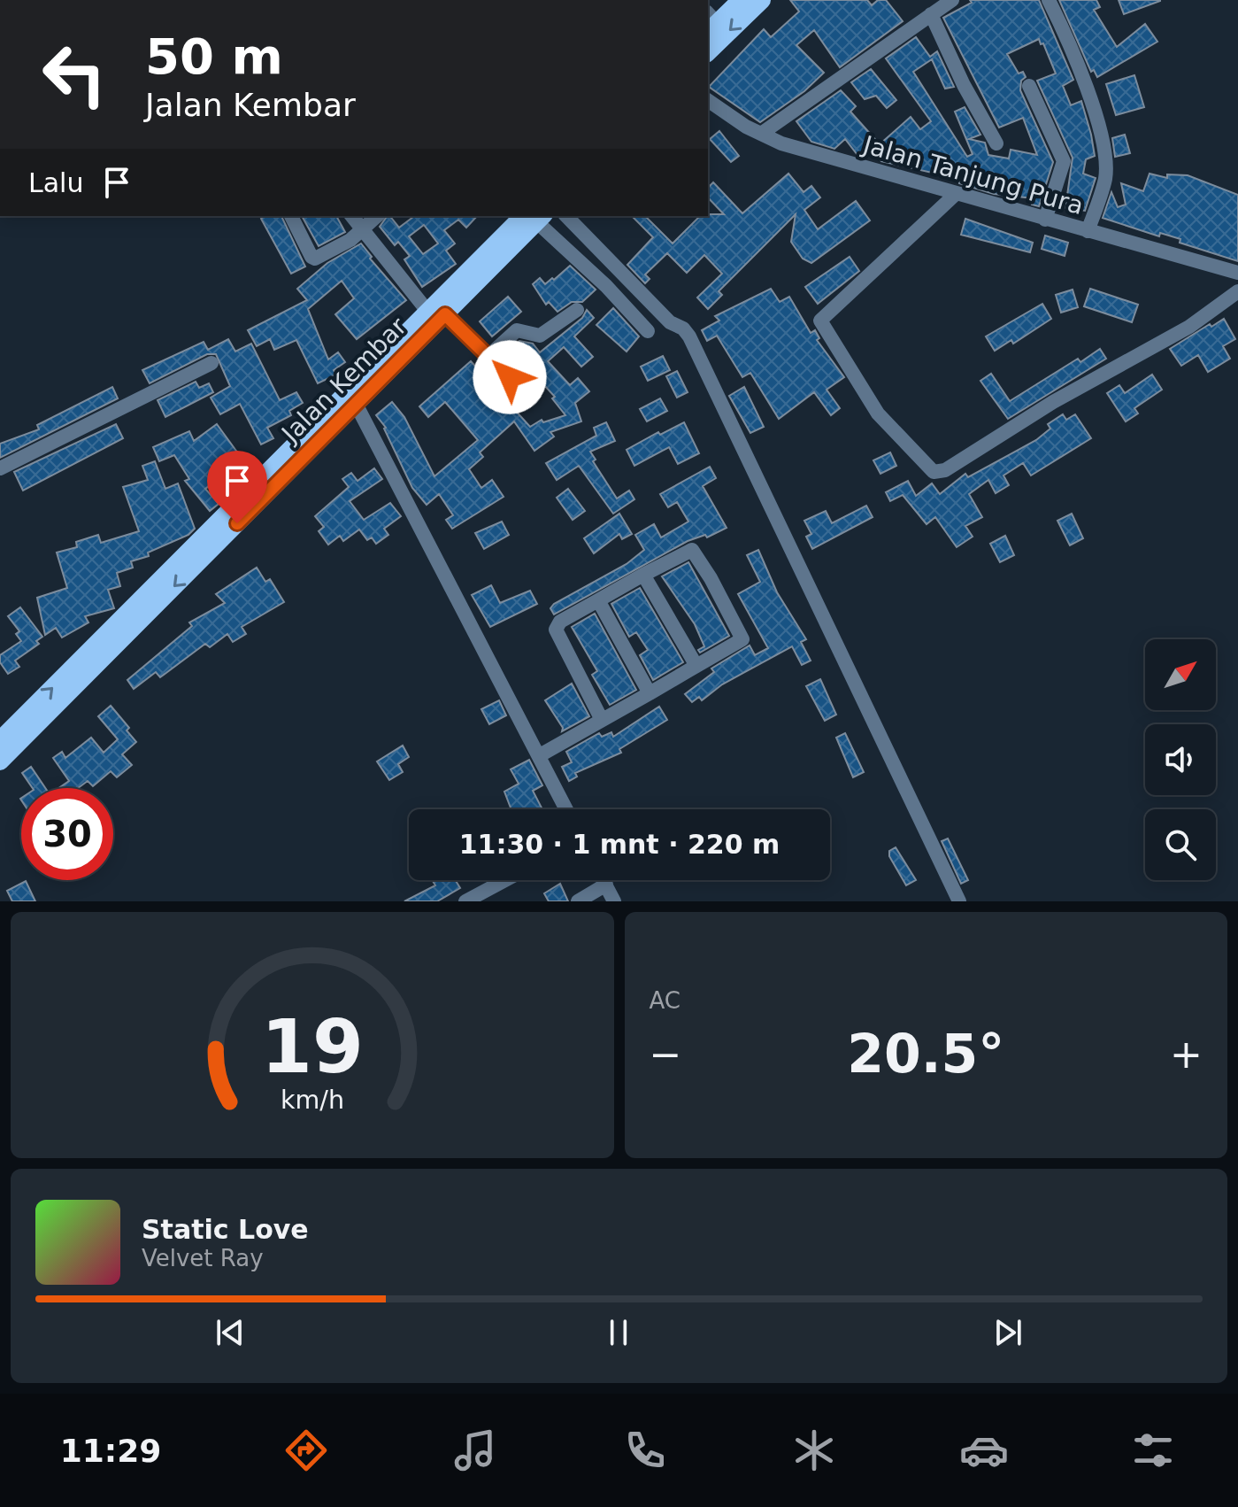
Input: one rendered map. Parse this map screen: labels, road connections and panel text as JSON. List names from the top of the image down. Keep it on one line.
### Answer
{"streets":{"main road":["Jalan Kembar"],"street":["Jalan Tanjung Pura"]},"north":"top right","page":{"turn":["50 m","Jalan Kembar"],"then":"Lalu","limit":"30","trip":"11:30 · 1 mnt · 220 m","tile":"AC","heat":["−","20.5°","+"],"song":["Static Love","Velvet Ray"],"tabs":"11:29","gauge":["19","km/h"]}}
